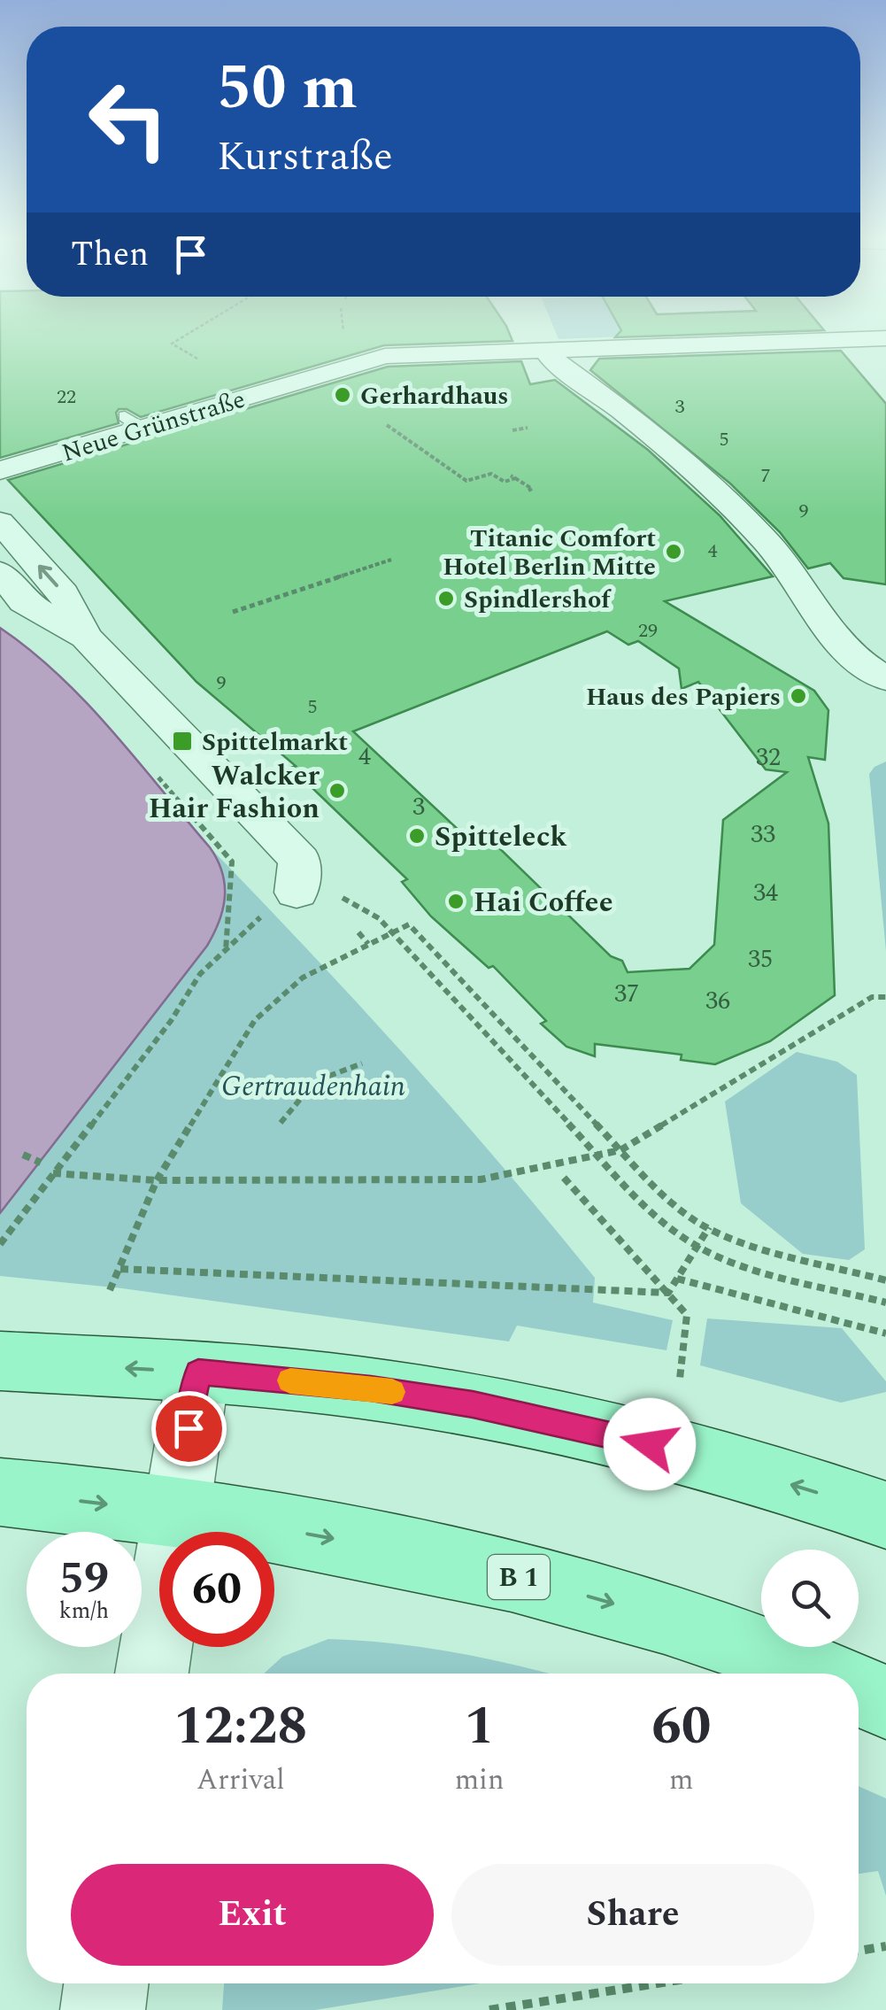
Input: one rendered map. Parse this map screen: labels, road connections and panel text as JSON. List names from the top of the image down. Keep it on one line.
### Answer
{"streets":{"main road":["B 1"],"street":["Neue Grünstraße"]},"parks":["Gertraudenhain"],"places":{"other":["Gerhardhaus","Titanic Comfort Hotel Berlin Mitte","Spindlershof","Haus des Papiers","Walcker Hair Fashion","Spitteleck","Hai Coffee"],"transit":["Spittelmarkt"]},"house_numbers":["22","3","5","7","9","4","29","9","5","4","32","3","33","34","35","37","36"],"page":{"turn":["50 m","Kurstraße"],"then":"Then","speed":"59 km/h","limit":"60","eta":["12:28","Arrival","1","min","60","m"],"buttons":["Exit","Share"]}}
